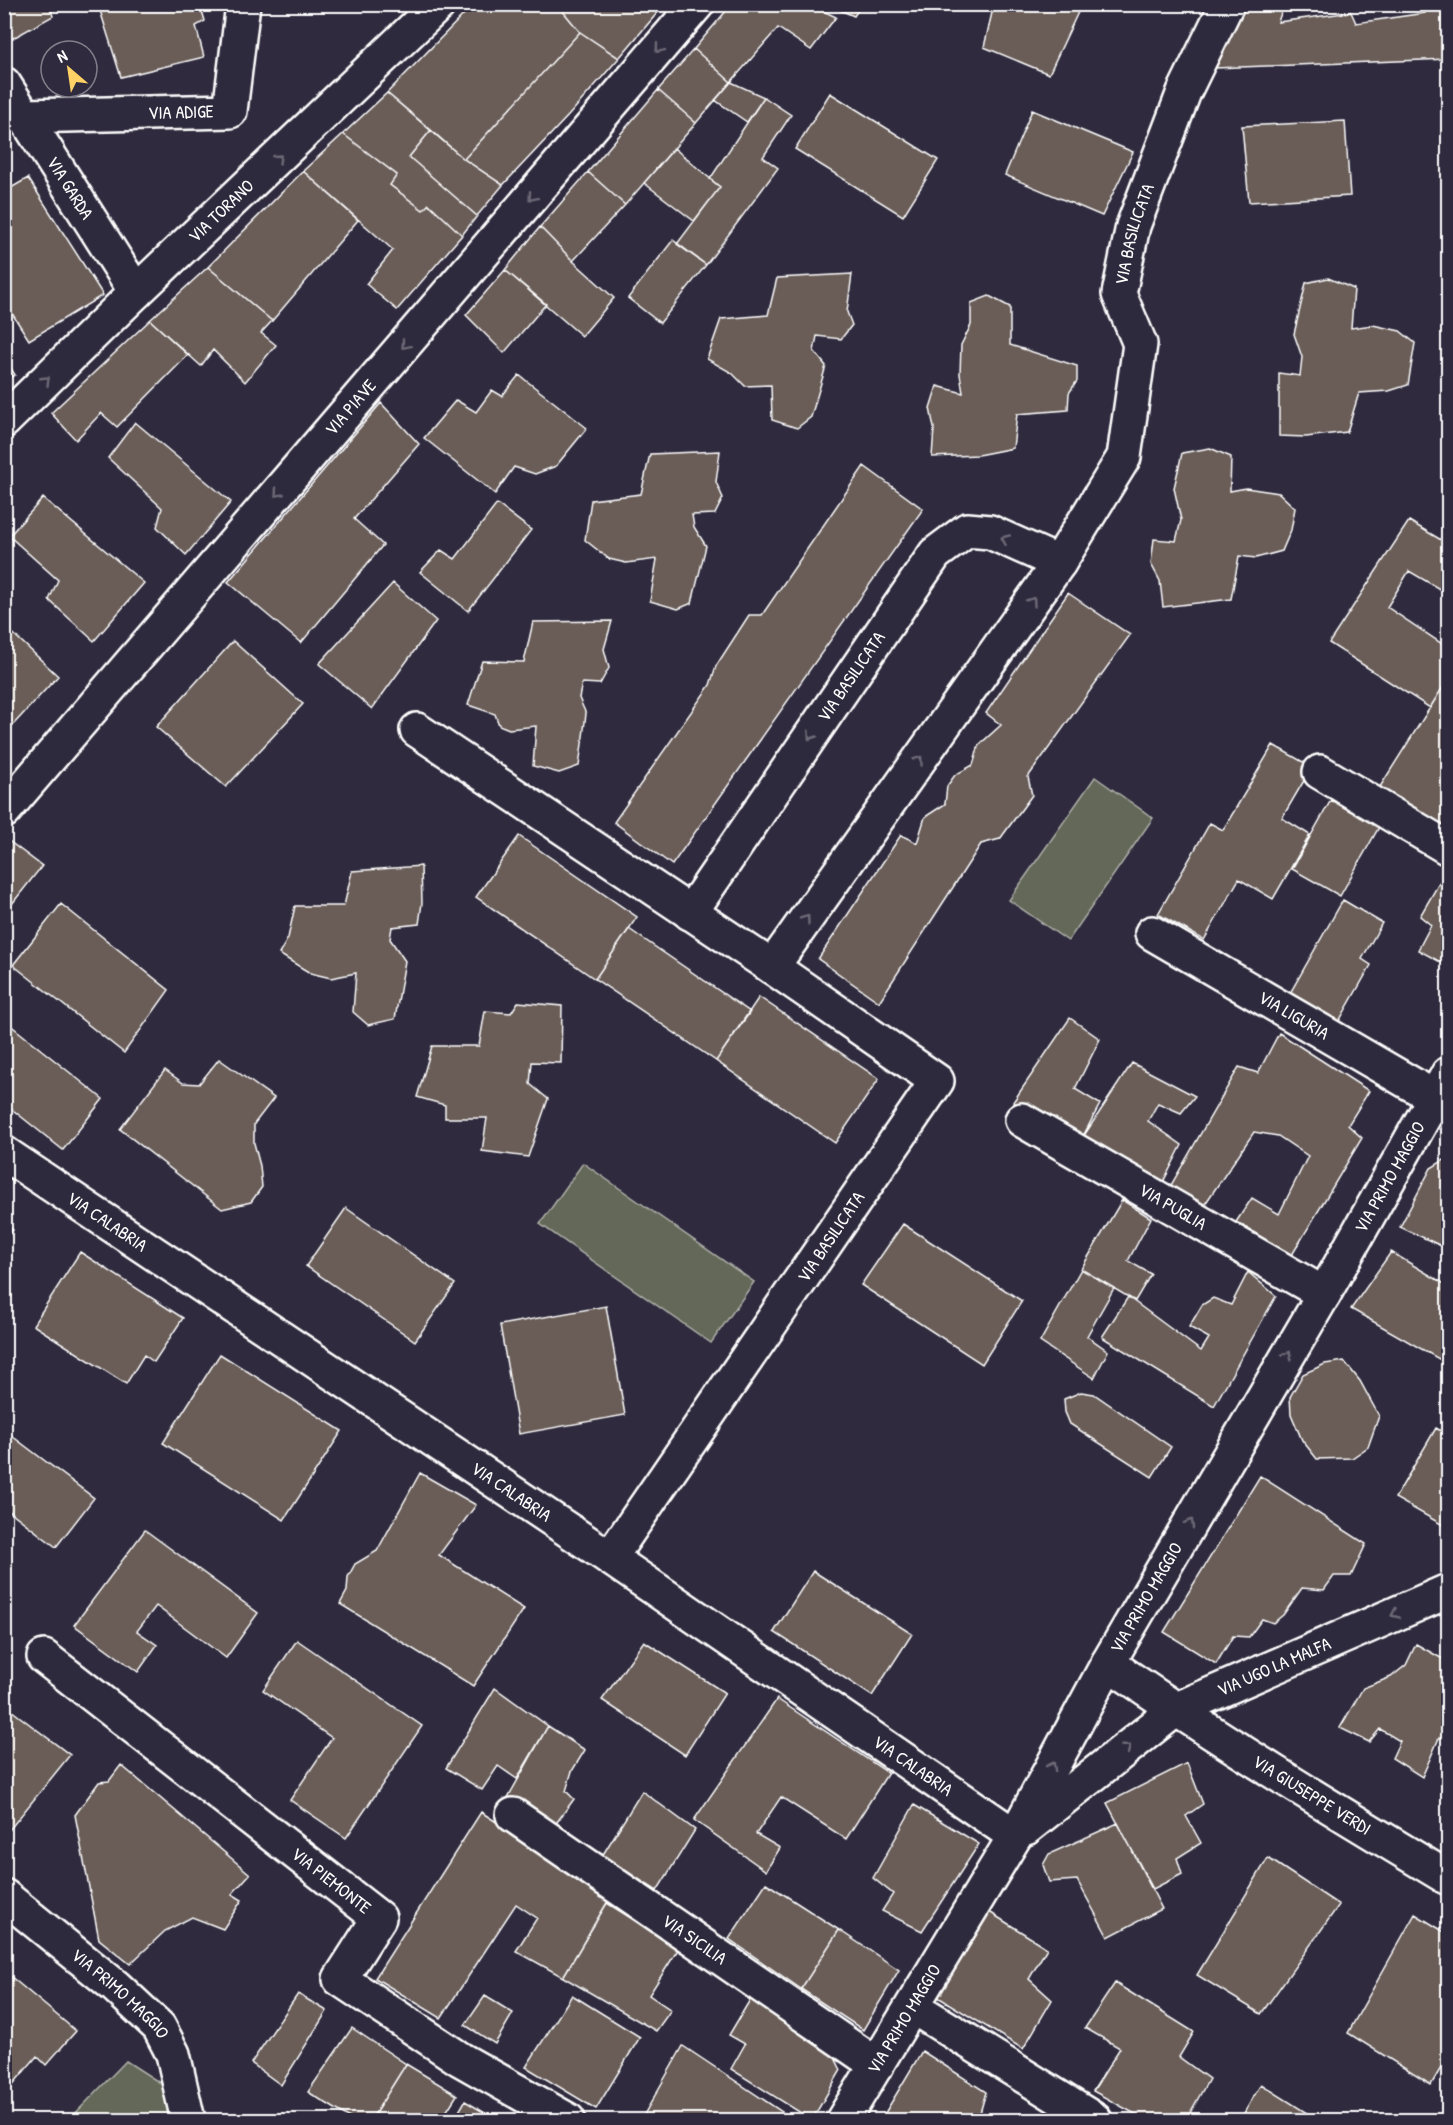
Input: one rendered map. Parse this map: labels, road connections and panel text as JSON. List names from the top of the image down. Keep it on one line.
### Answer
{"streets":{"street":["VIA ADIGE","VIA GARDA","VIA TORANO","VIA BASILICATA","VIA PIAVE","VIA LIGURIA","VIA PRIMO MAGGIO","VIA PUGLIA","VIA CALABRIA","VIA UGO LA MALFA","VIA GIUSEPPE VERDI","VIA PIEMONTE","VIA SICILIA"]},"crossings":[["VIA ADIGE","VIA GARDA"],["VIA GARDA","VIA TORANO"],["VIA BASILICATA","VIA CALABRIA"],["VIA LIGURIA","VIA PRIMO MAGGIO"],["VIA PRIMO MAGGIO","VIA PUGLIA"],["VIA PRIMO MAGGIO","VIA CALABRIA"],["VIA PRIMO MAGGIO","VIA UGO LA MALFA"],["VIA PRIMO MAGGIO","VIA SICILIA"],["VIA CALABRIA","VIA UGO LA MALFA"],["VIA UGO LA MALFA","VIA GIUSEPPE VERDI"]],"one_way":["VIA TORANO","VIA PIAVE","VIA PRIMO MAGGIO"],"north":"top left"}
